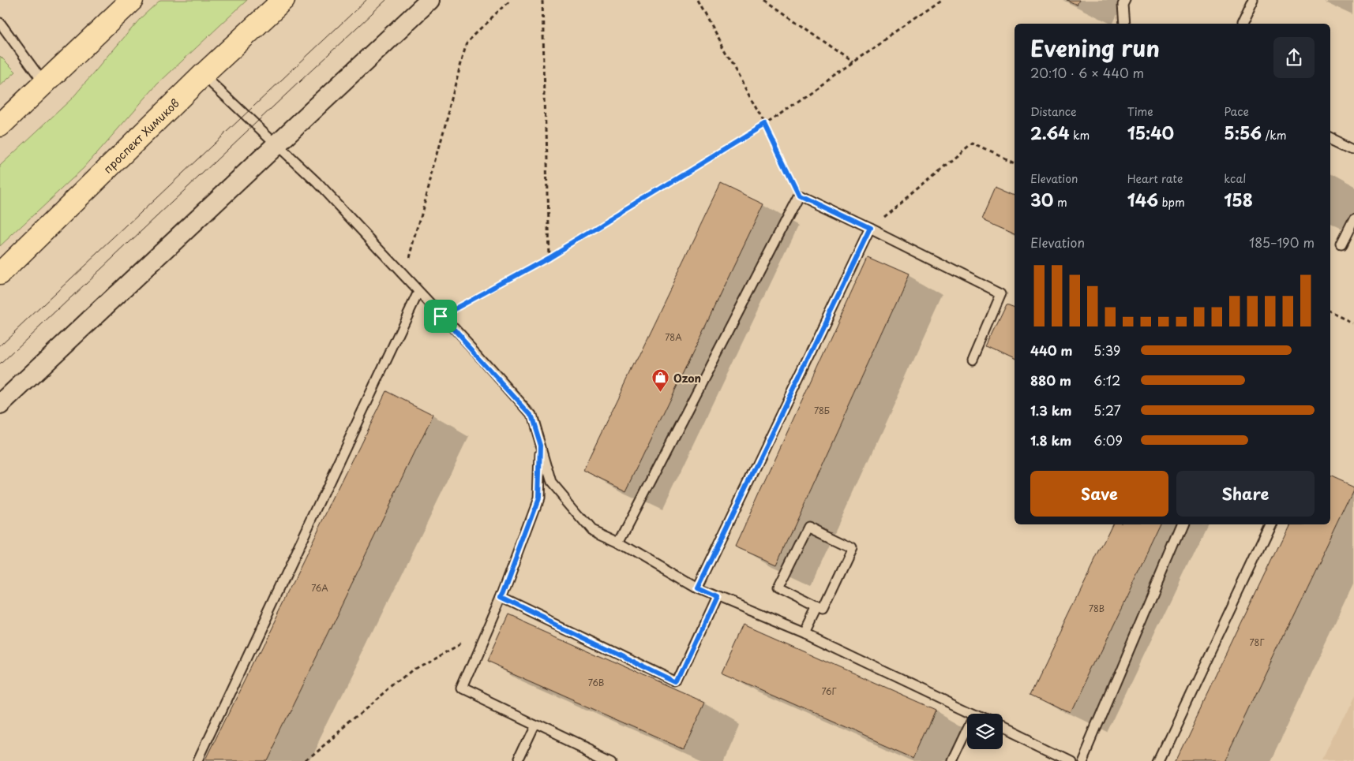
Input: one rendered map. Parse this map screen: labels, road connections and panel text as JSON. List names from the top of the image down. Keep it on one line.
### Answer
{"streets":{"main road":["проспект Химиков"]},"places":{"shop":["Ozon"]},"house_numbers":["78А","78Б","76А","78В","78Г","76В","76Г"],"page":{"heading":["Evening run","20:10 · 6 × 440 m"],"stats":[["Distance","2.64 km"],["Time","15:40"],["Pace","5:56 /km"],["Elevation","30 m"],["Heart rate","146 bpm"],["kcal","158"]],"chart":["Elevation","185–190 m"],"list":[{"name":"440 m","note":"5:39"},{"name":"880 m","note":"6:12"},{"name":"1.3 km","note":"5:27"},{"name":"1.8 km","note":"6:09"}],"buttons":["Save","Share"]}}
